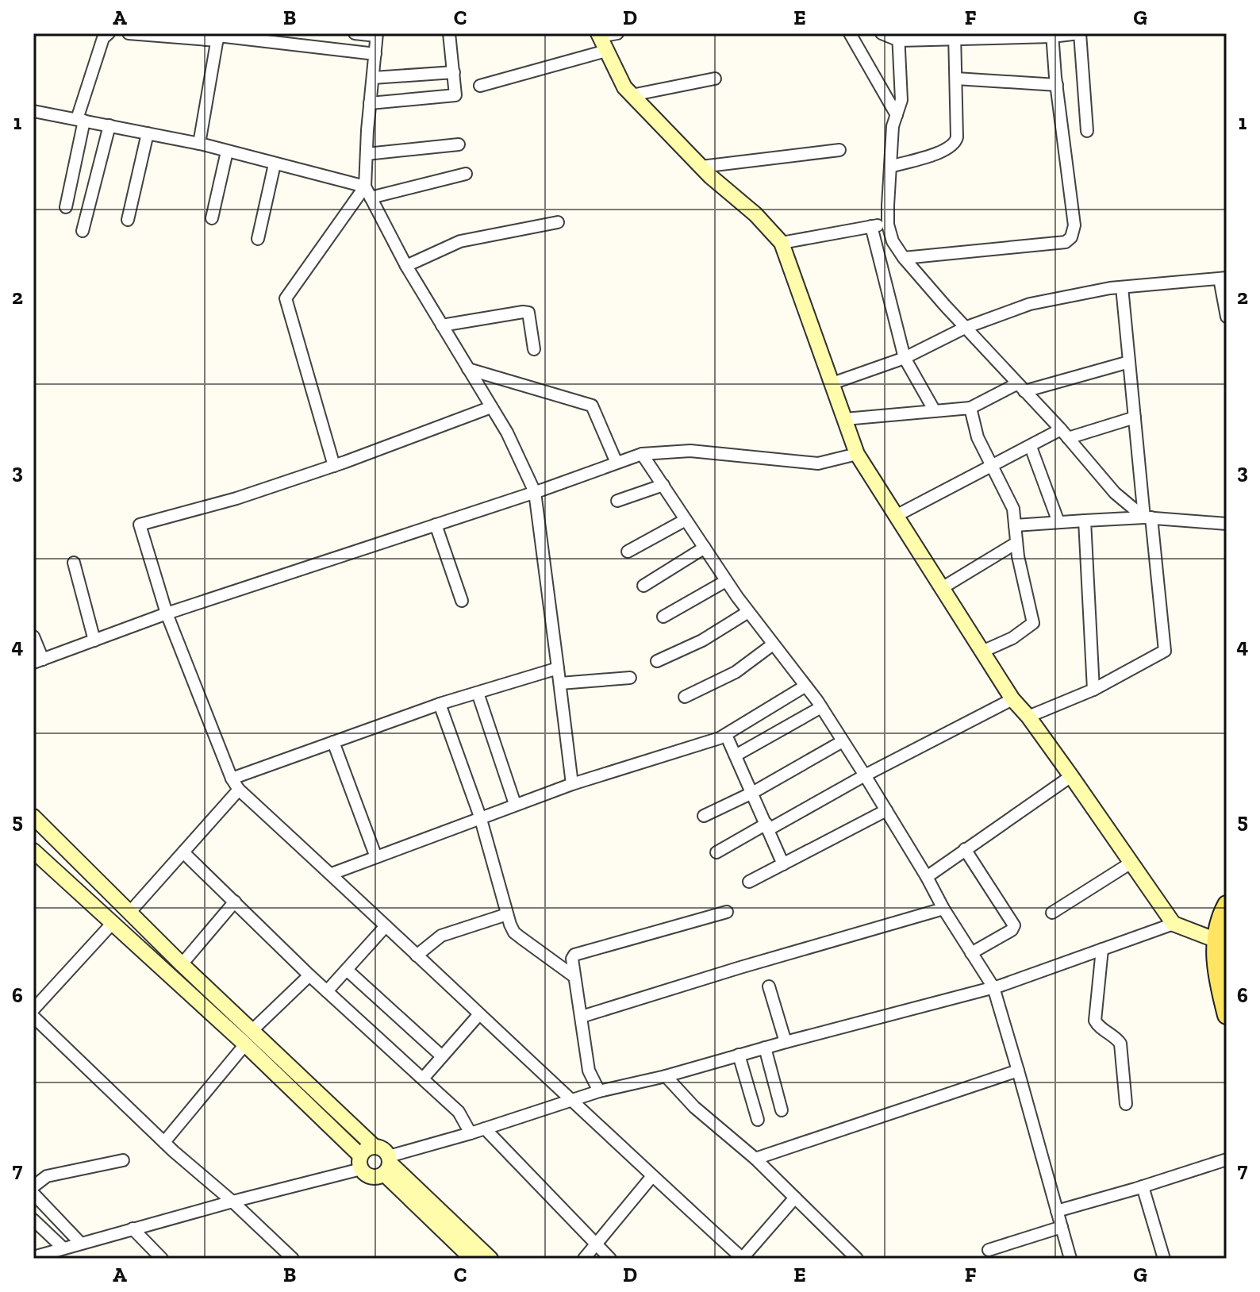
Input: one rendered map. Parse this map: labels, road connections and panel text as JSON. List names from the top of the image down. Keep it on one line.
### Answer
{"grid":{"columns":["A","B","C","D","E","F","G"],"rows":["1","2","3","4","5","6","7"]}}
